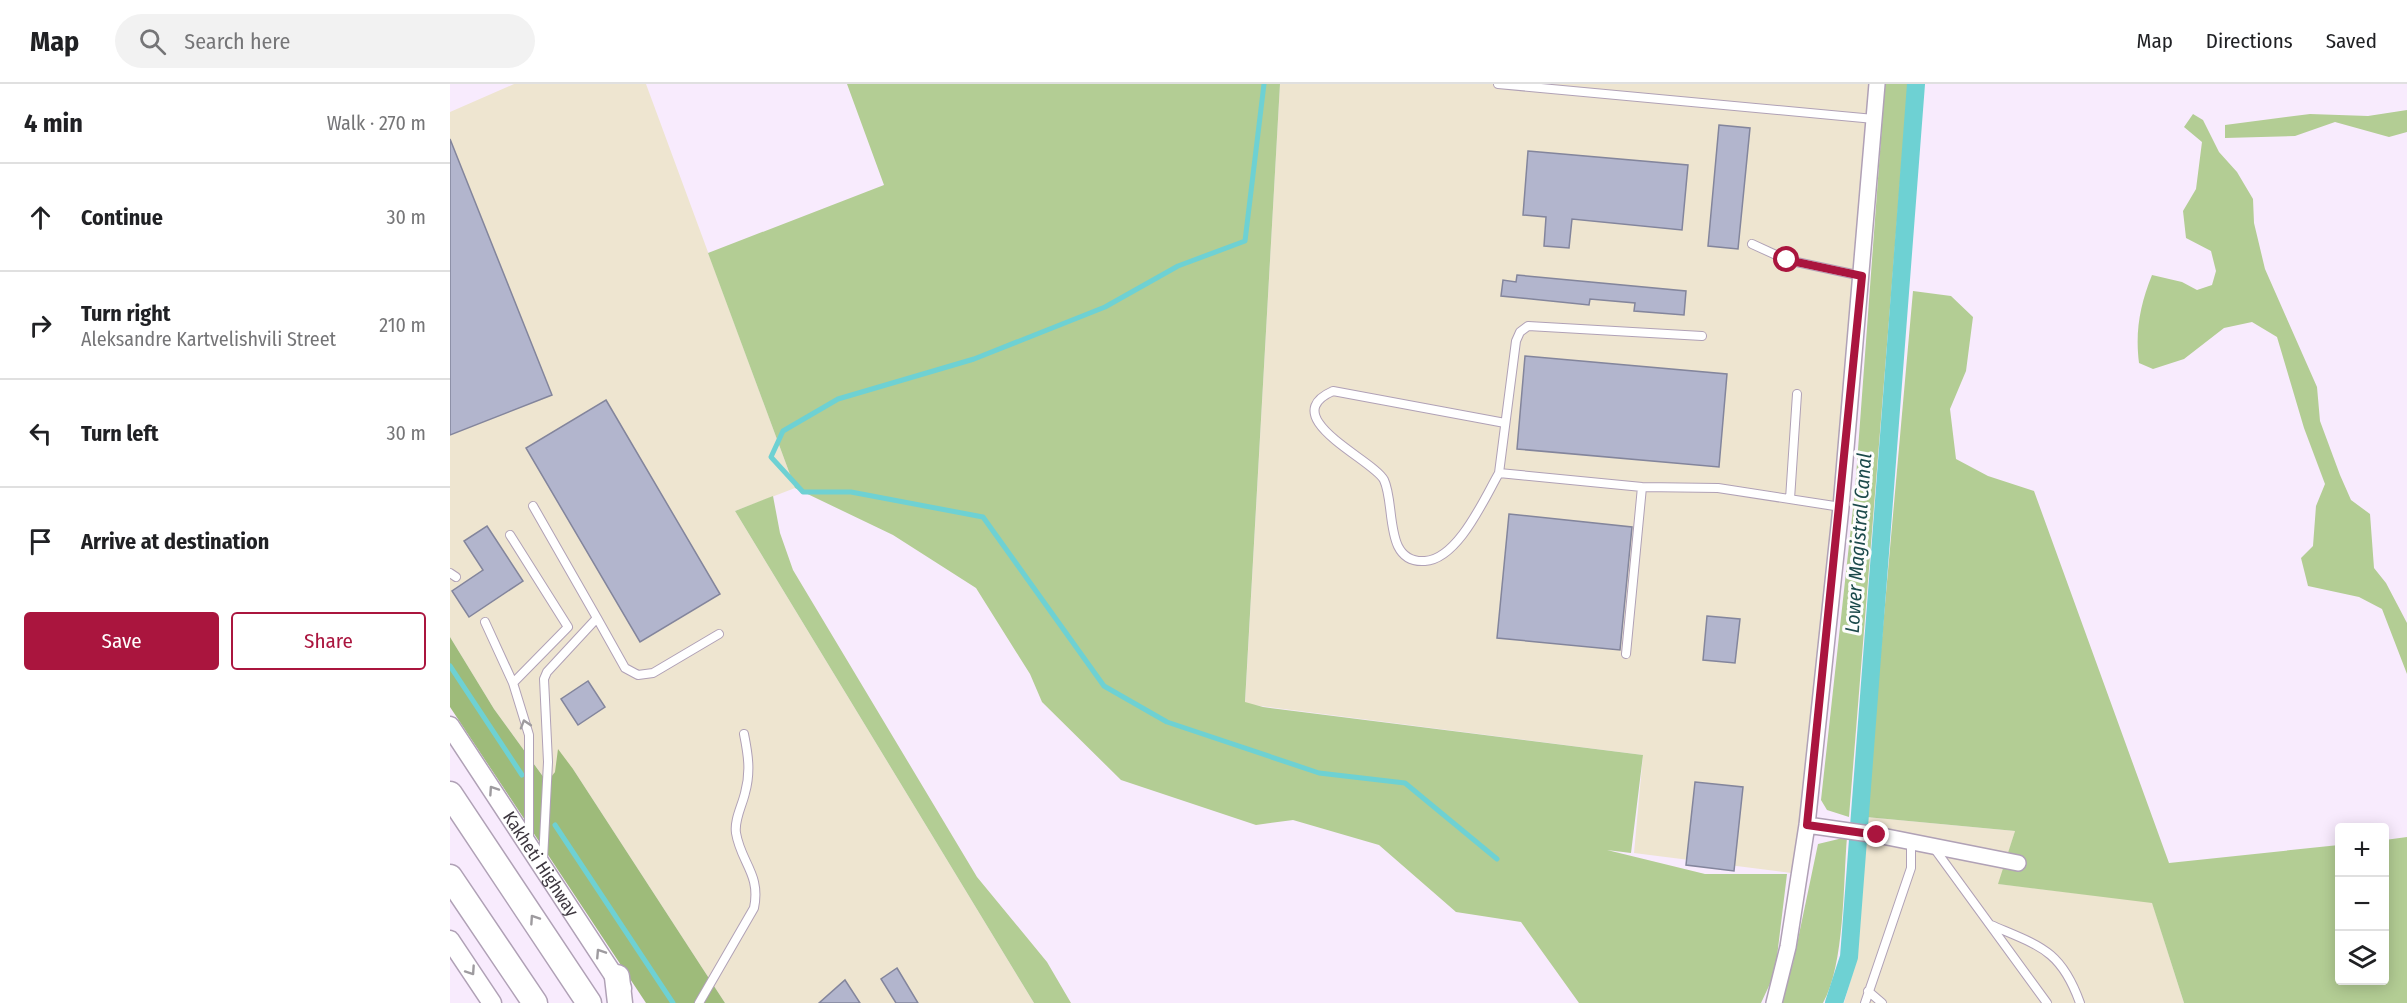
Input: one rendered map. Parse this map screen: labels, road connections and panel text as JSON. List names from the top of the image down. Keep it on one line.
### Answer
{"streets":{"highway":["Kakheti Highway"]},"one_way":["Kakheti Highway"],"water":["Lower Magistral Canal"],"page":{"header":"Map","search":"Search here","nav":["Map","Directions","Saved"],"heading":["4 min","Walk · 270 m"],"list":[["Continue","30 m"],["Turn right","Aleksandre Kartvelishvili Street","210 m"],["Turn left","30 m"],"Arrive at destination"],"buttons":["Save","Share"],"map_buttons":["+","−"]}}
